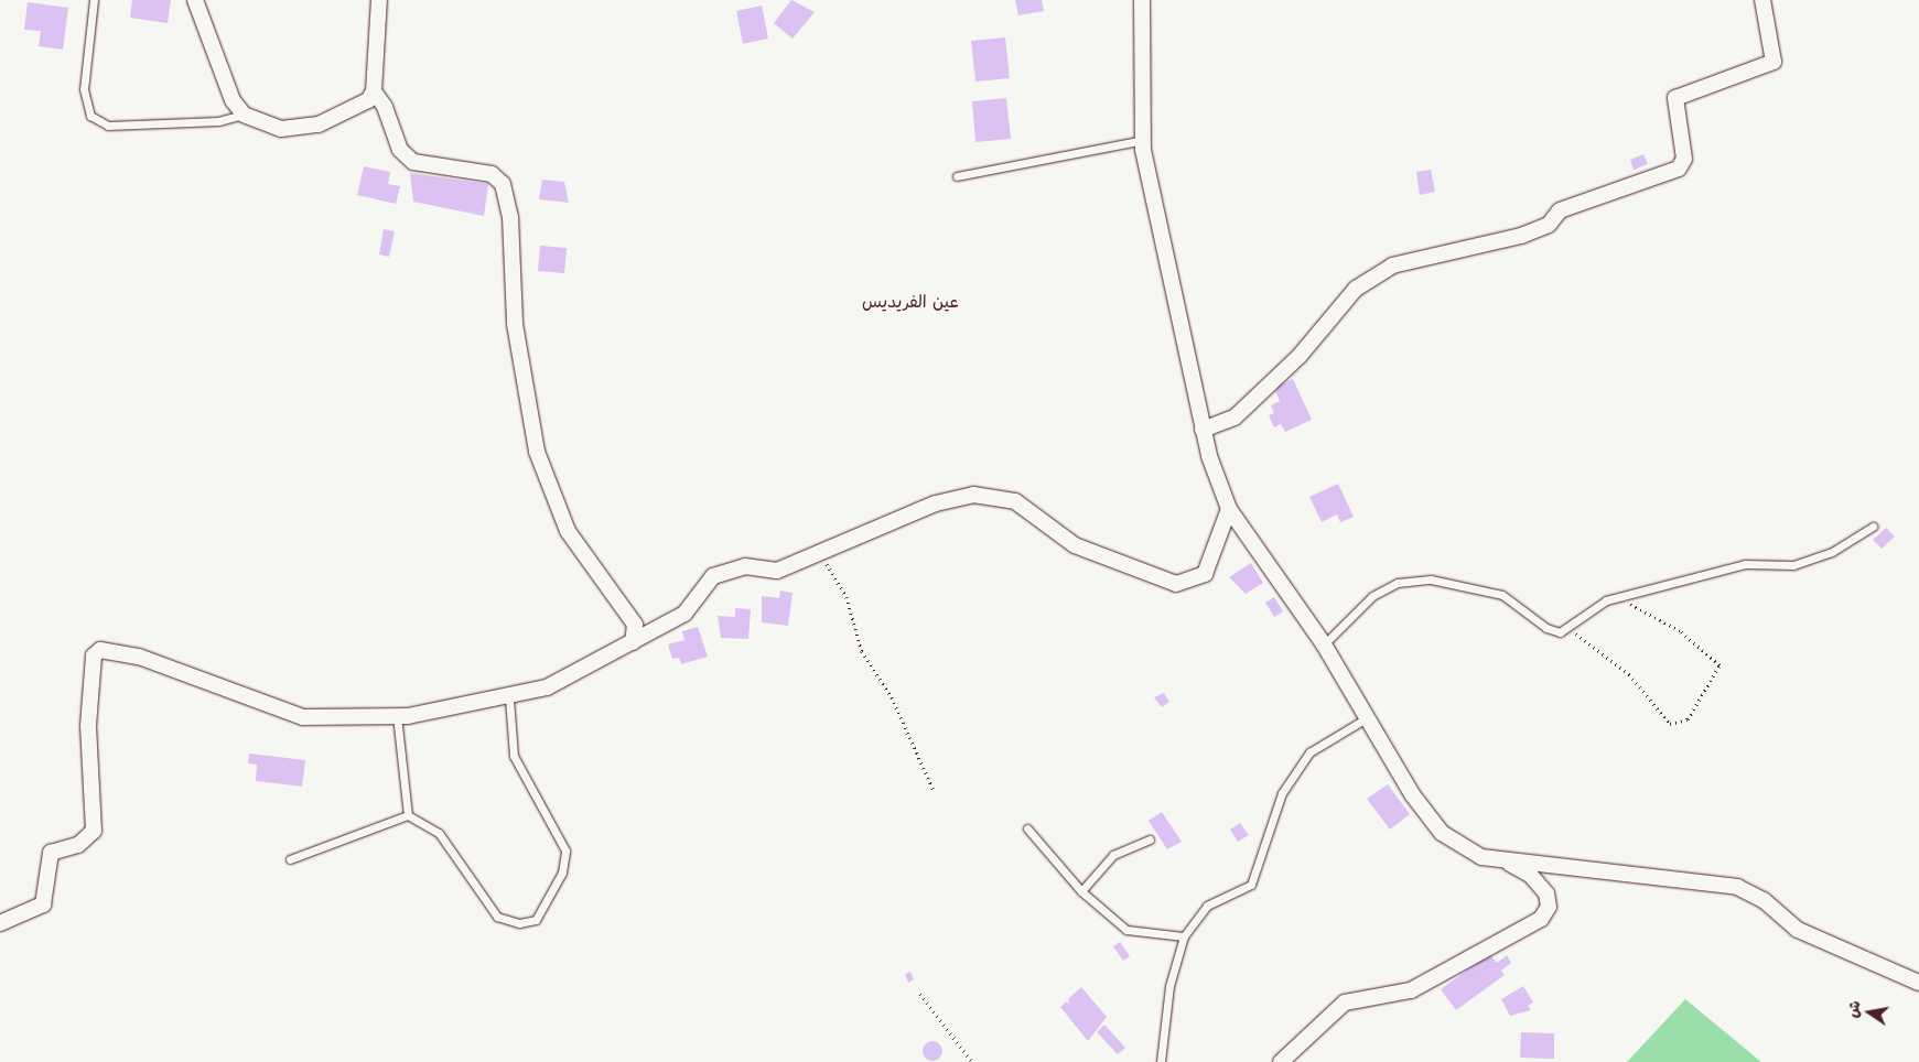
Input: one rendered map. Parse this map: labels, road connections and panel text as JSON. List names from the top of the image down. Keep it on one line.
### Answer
{"districts":["عين الفريديس"],"north":"left"}
